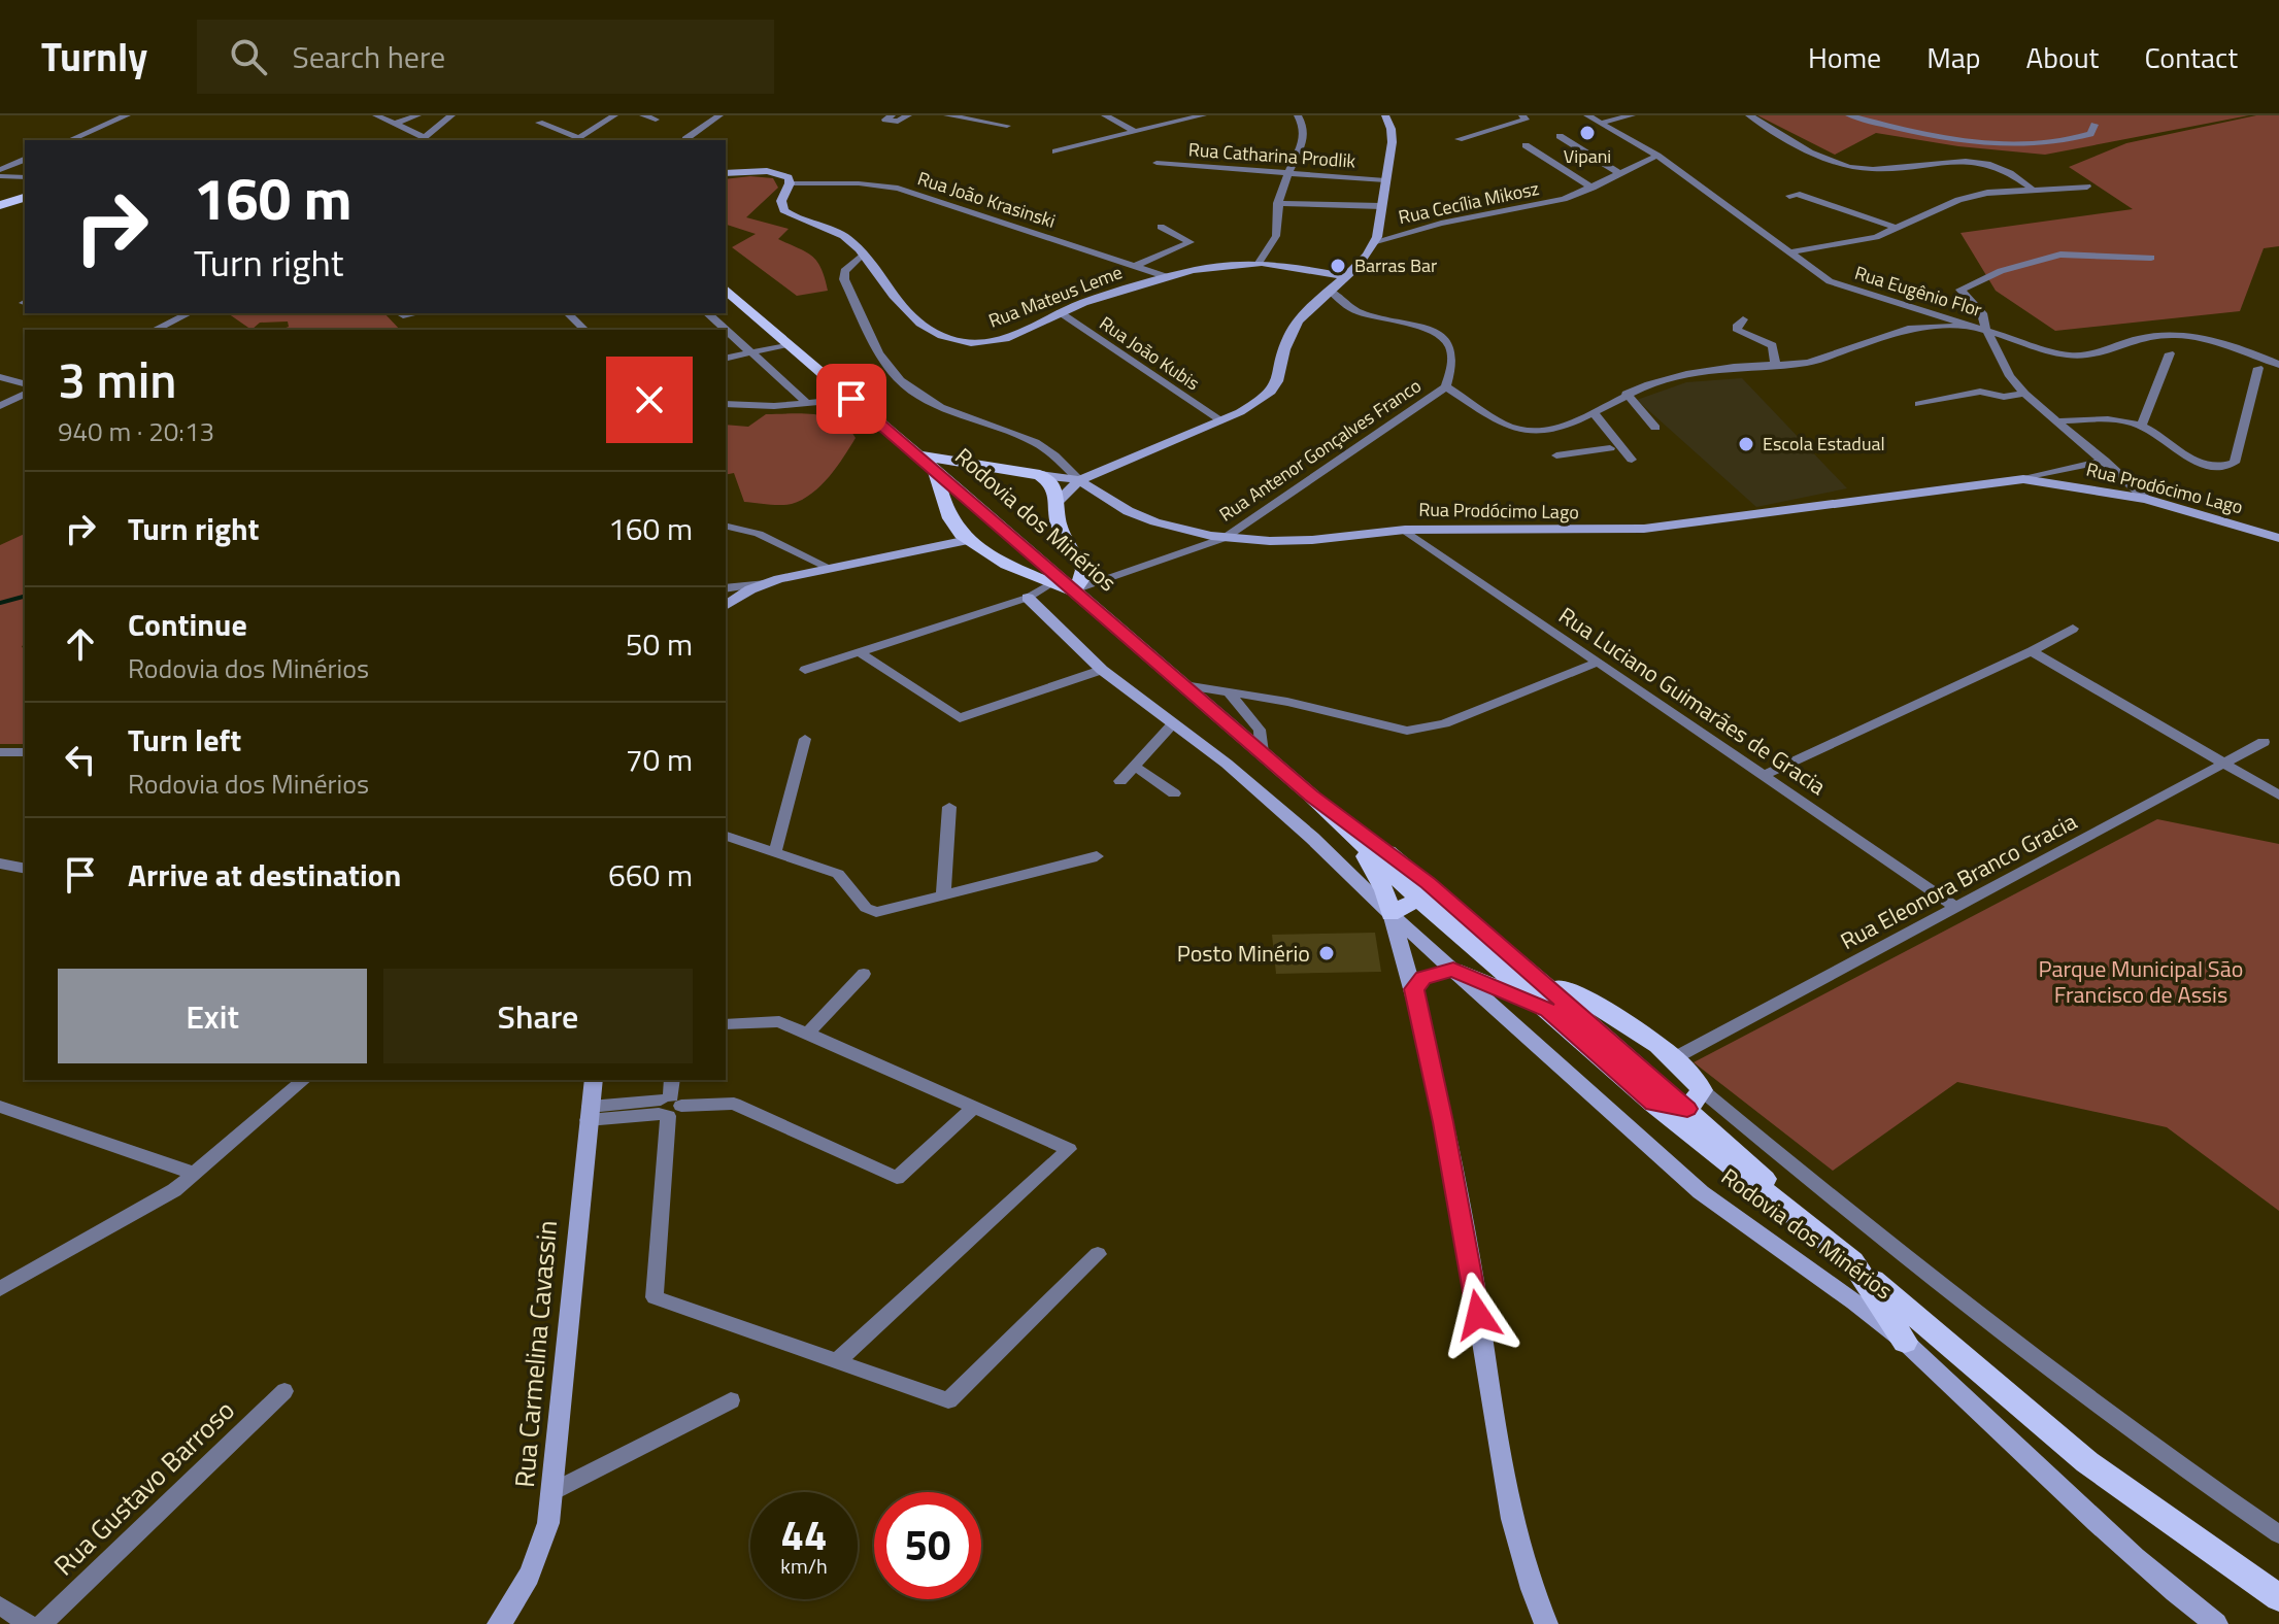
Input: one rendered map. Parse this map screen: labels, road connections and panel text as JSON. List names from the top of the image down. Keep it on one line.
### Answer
{"streets":{"main road":["Rua Mateus Leme","Rua Prodócimo Lago","Rodovia dos Minérios","Rua Carmelina Cavassin"],"street":["Rua Catharina Prodlik","Rua João Krasinski","Rua Cecília Mikosz","Rua Eugênio Flor","Rua João Kubis","Rua Antenor Gonçalves Franco","Rua Luciano Guimarães de Gracia","Rua Eleonora Branco Gracia","Rua Gustavo Barroso"]},"crossings":[["Rua João Krasinski","Rua Mateus Leme"],["Rua Cecília Mikosz","Rua Eugênio Flor"],["Rua Mateus Leme","Rua João Kubis"],["Rua Mateus Leme","Rua Prodócimo Lago"],["Rua Antenor Gonçalves Franco","Rua Prodócimo Lago"],["Rua Antenor Gonçalves Franco","Rodovia dos Minérios"],["Rua Prodócimo Lago","Rua Luciano Guimarães de Gracia"],["Rua Luciano Guimarães de Gracia","Rua Eleonora Branco Gracia"]],"parks":["Parque Municipal São Francisco de Assis"],"places":["Vipani","Barras Bar","Escola Estadual","Posto Minério"],"page":{"header":"Turnly","search":"Search here","nav":["Home","Map","About","Contact"],"turn":["160 m","Turn right"],"heading":["3 min","940 m · 20:13"],"list":[{"name":"Turn right","value":"160 m"},{"name":"Continue","note":"Rodovia dos Minérios","value":"50 m"},{"name":"Turn left","note":"Rodovia dos Minérios","value":"70 m"},{"name":"Arrive at destination","value":"660 m"}],"buttons":["Exit","Share"],"speed":"44 km/h","limit":"50"}}
